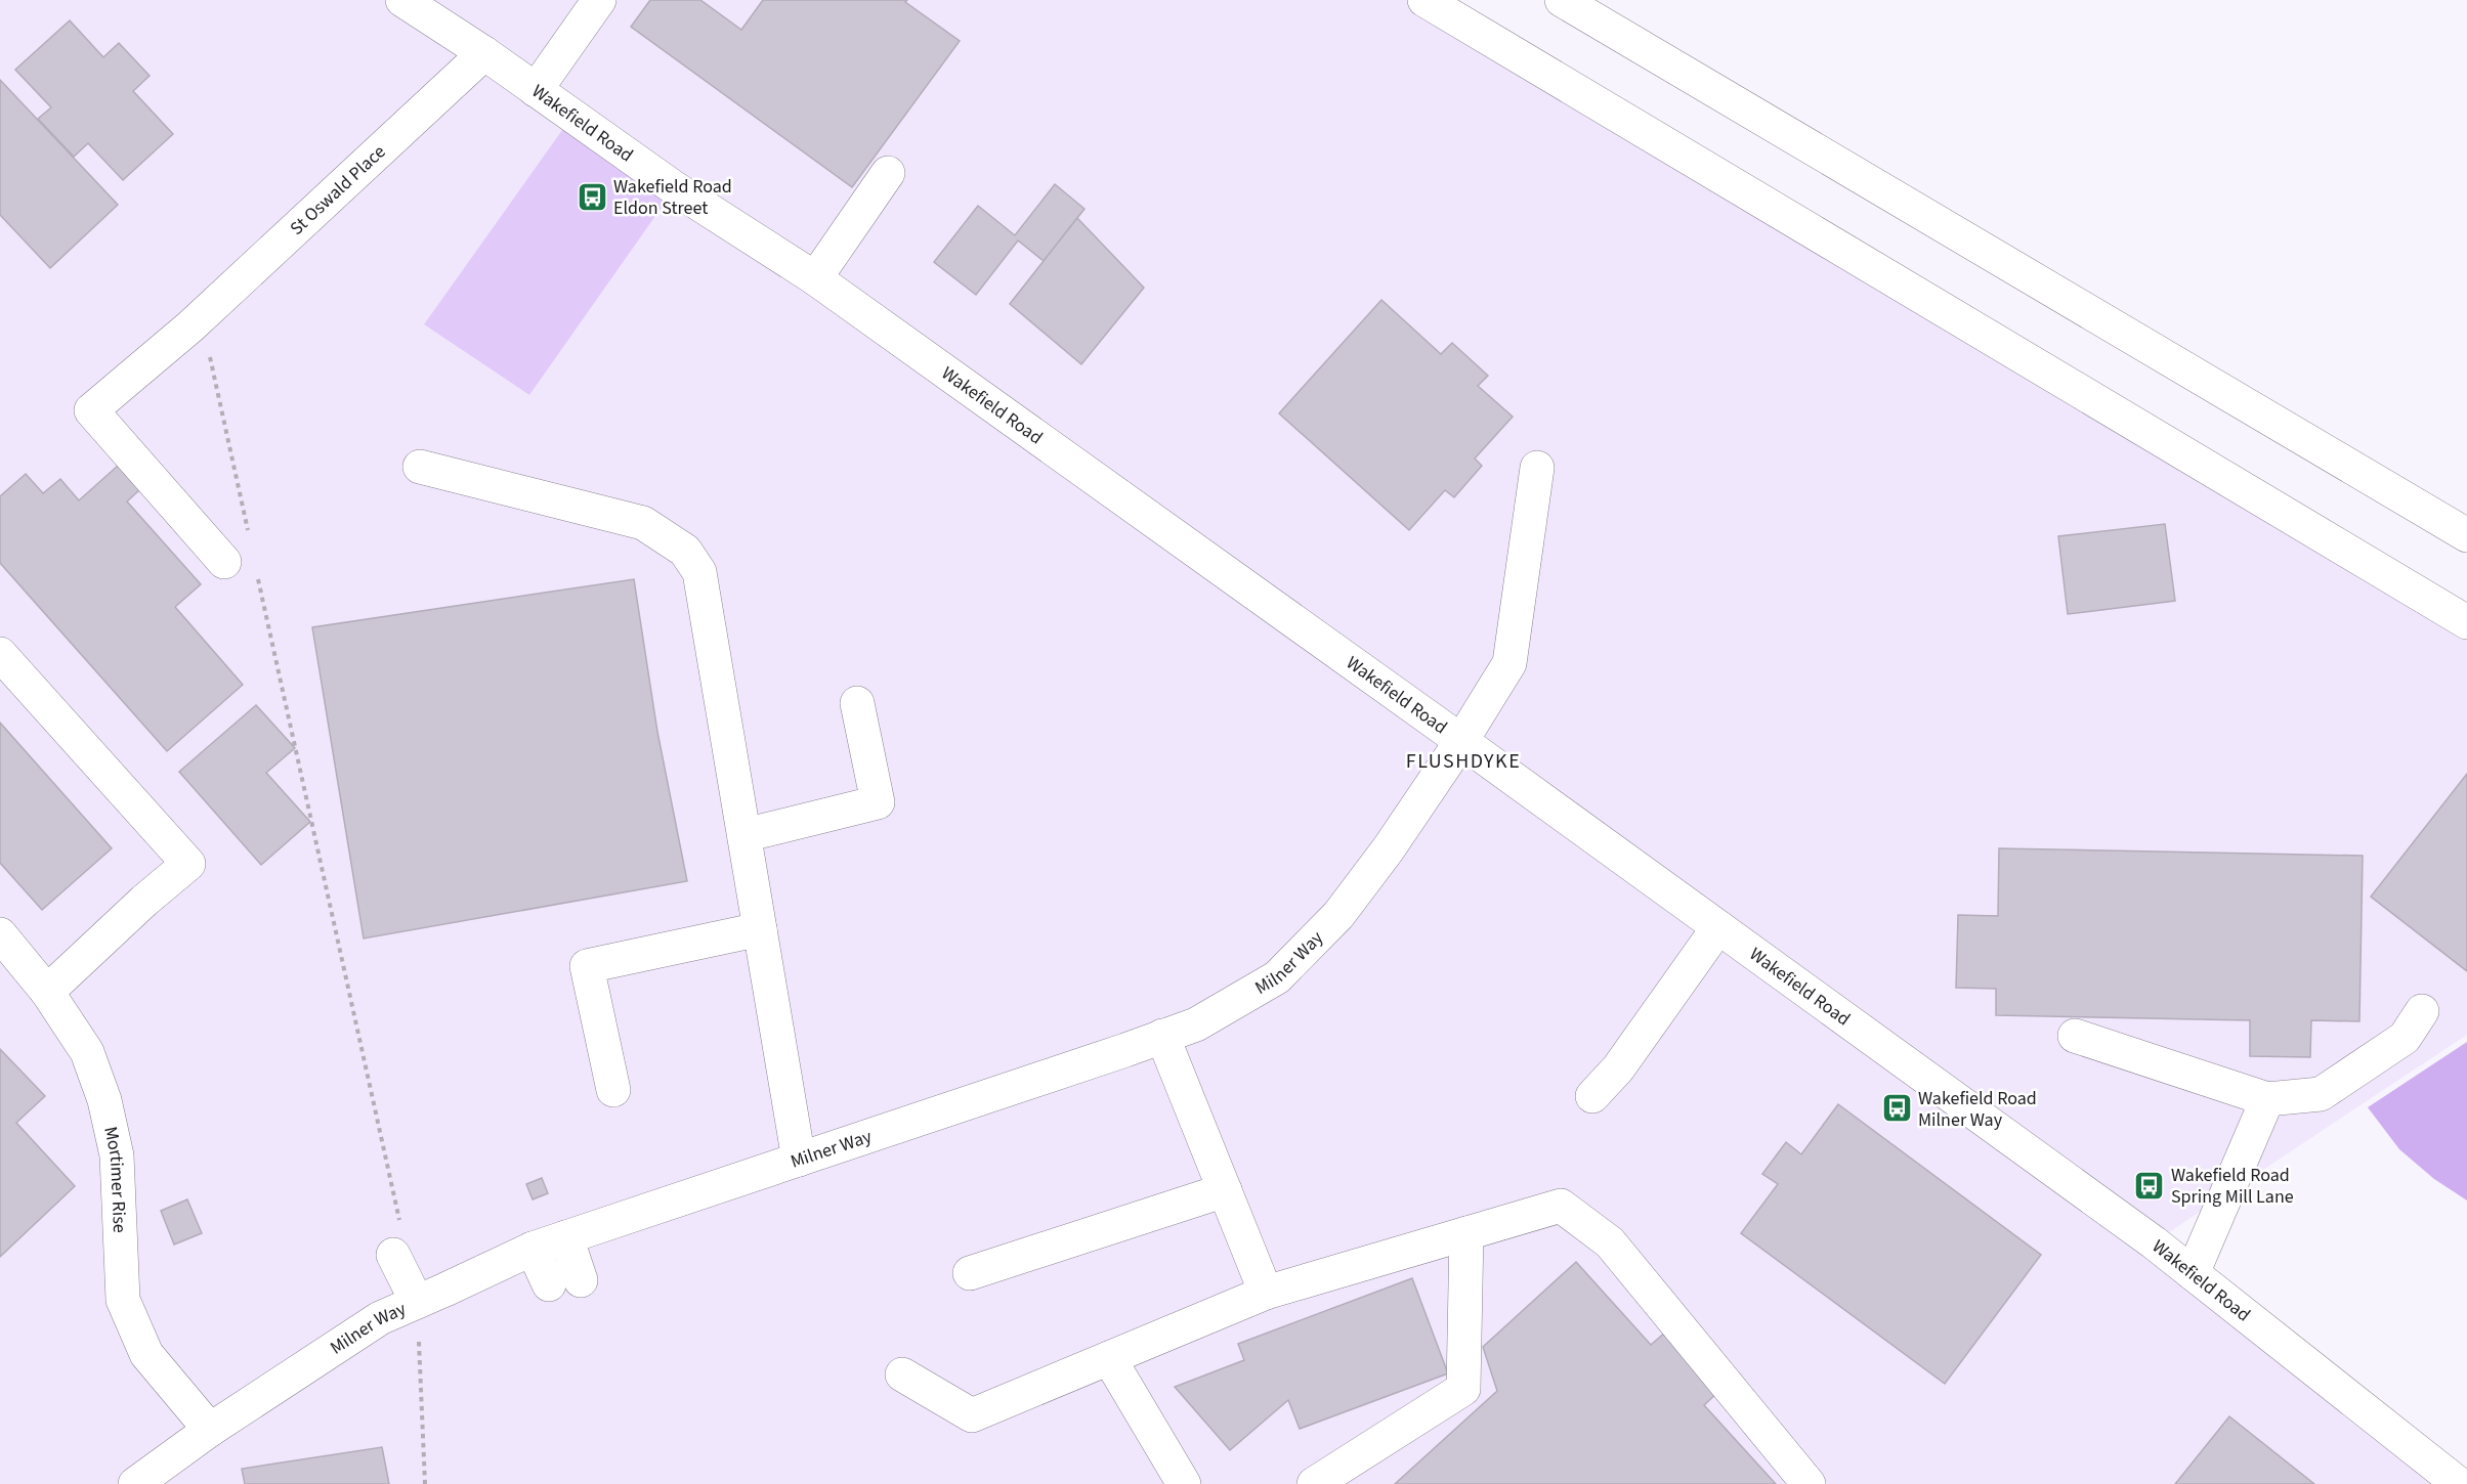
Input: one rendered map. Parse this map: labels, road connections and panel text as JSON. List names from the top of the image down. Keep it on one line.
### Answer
{"streets":{"main road":["Wakefield Road","St Oswald Place","Milner Way","Mortimer Rise"]},"crossings":[["Wakefield Road","St Oswald Place"],["Wakefield Road","Milner Way"],["Milner Way","Mortimer Rise"]],"districts":["FLUSHDYKE"],"places":{"bus stop":["Wakefield Road Eldon Street","Wakefield Road Milner Way","Wakefield Road Spring Mill Lane"]}}
